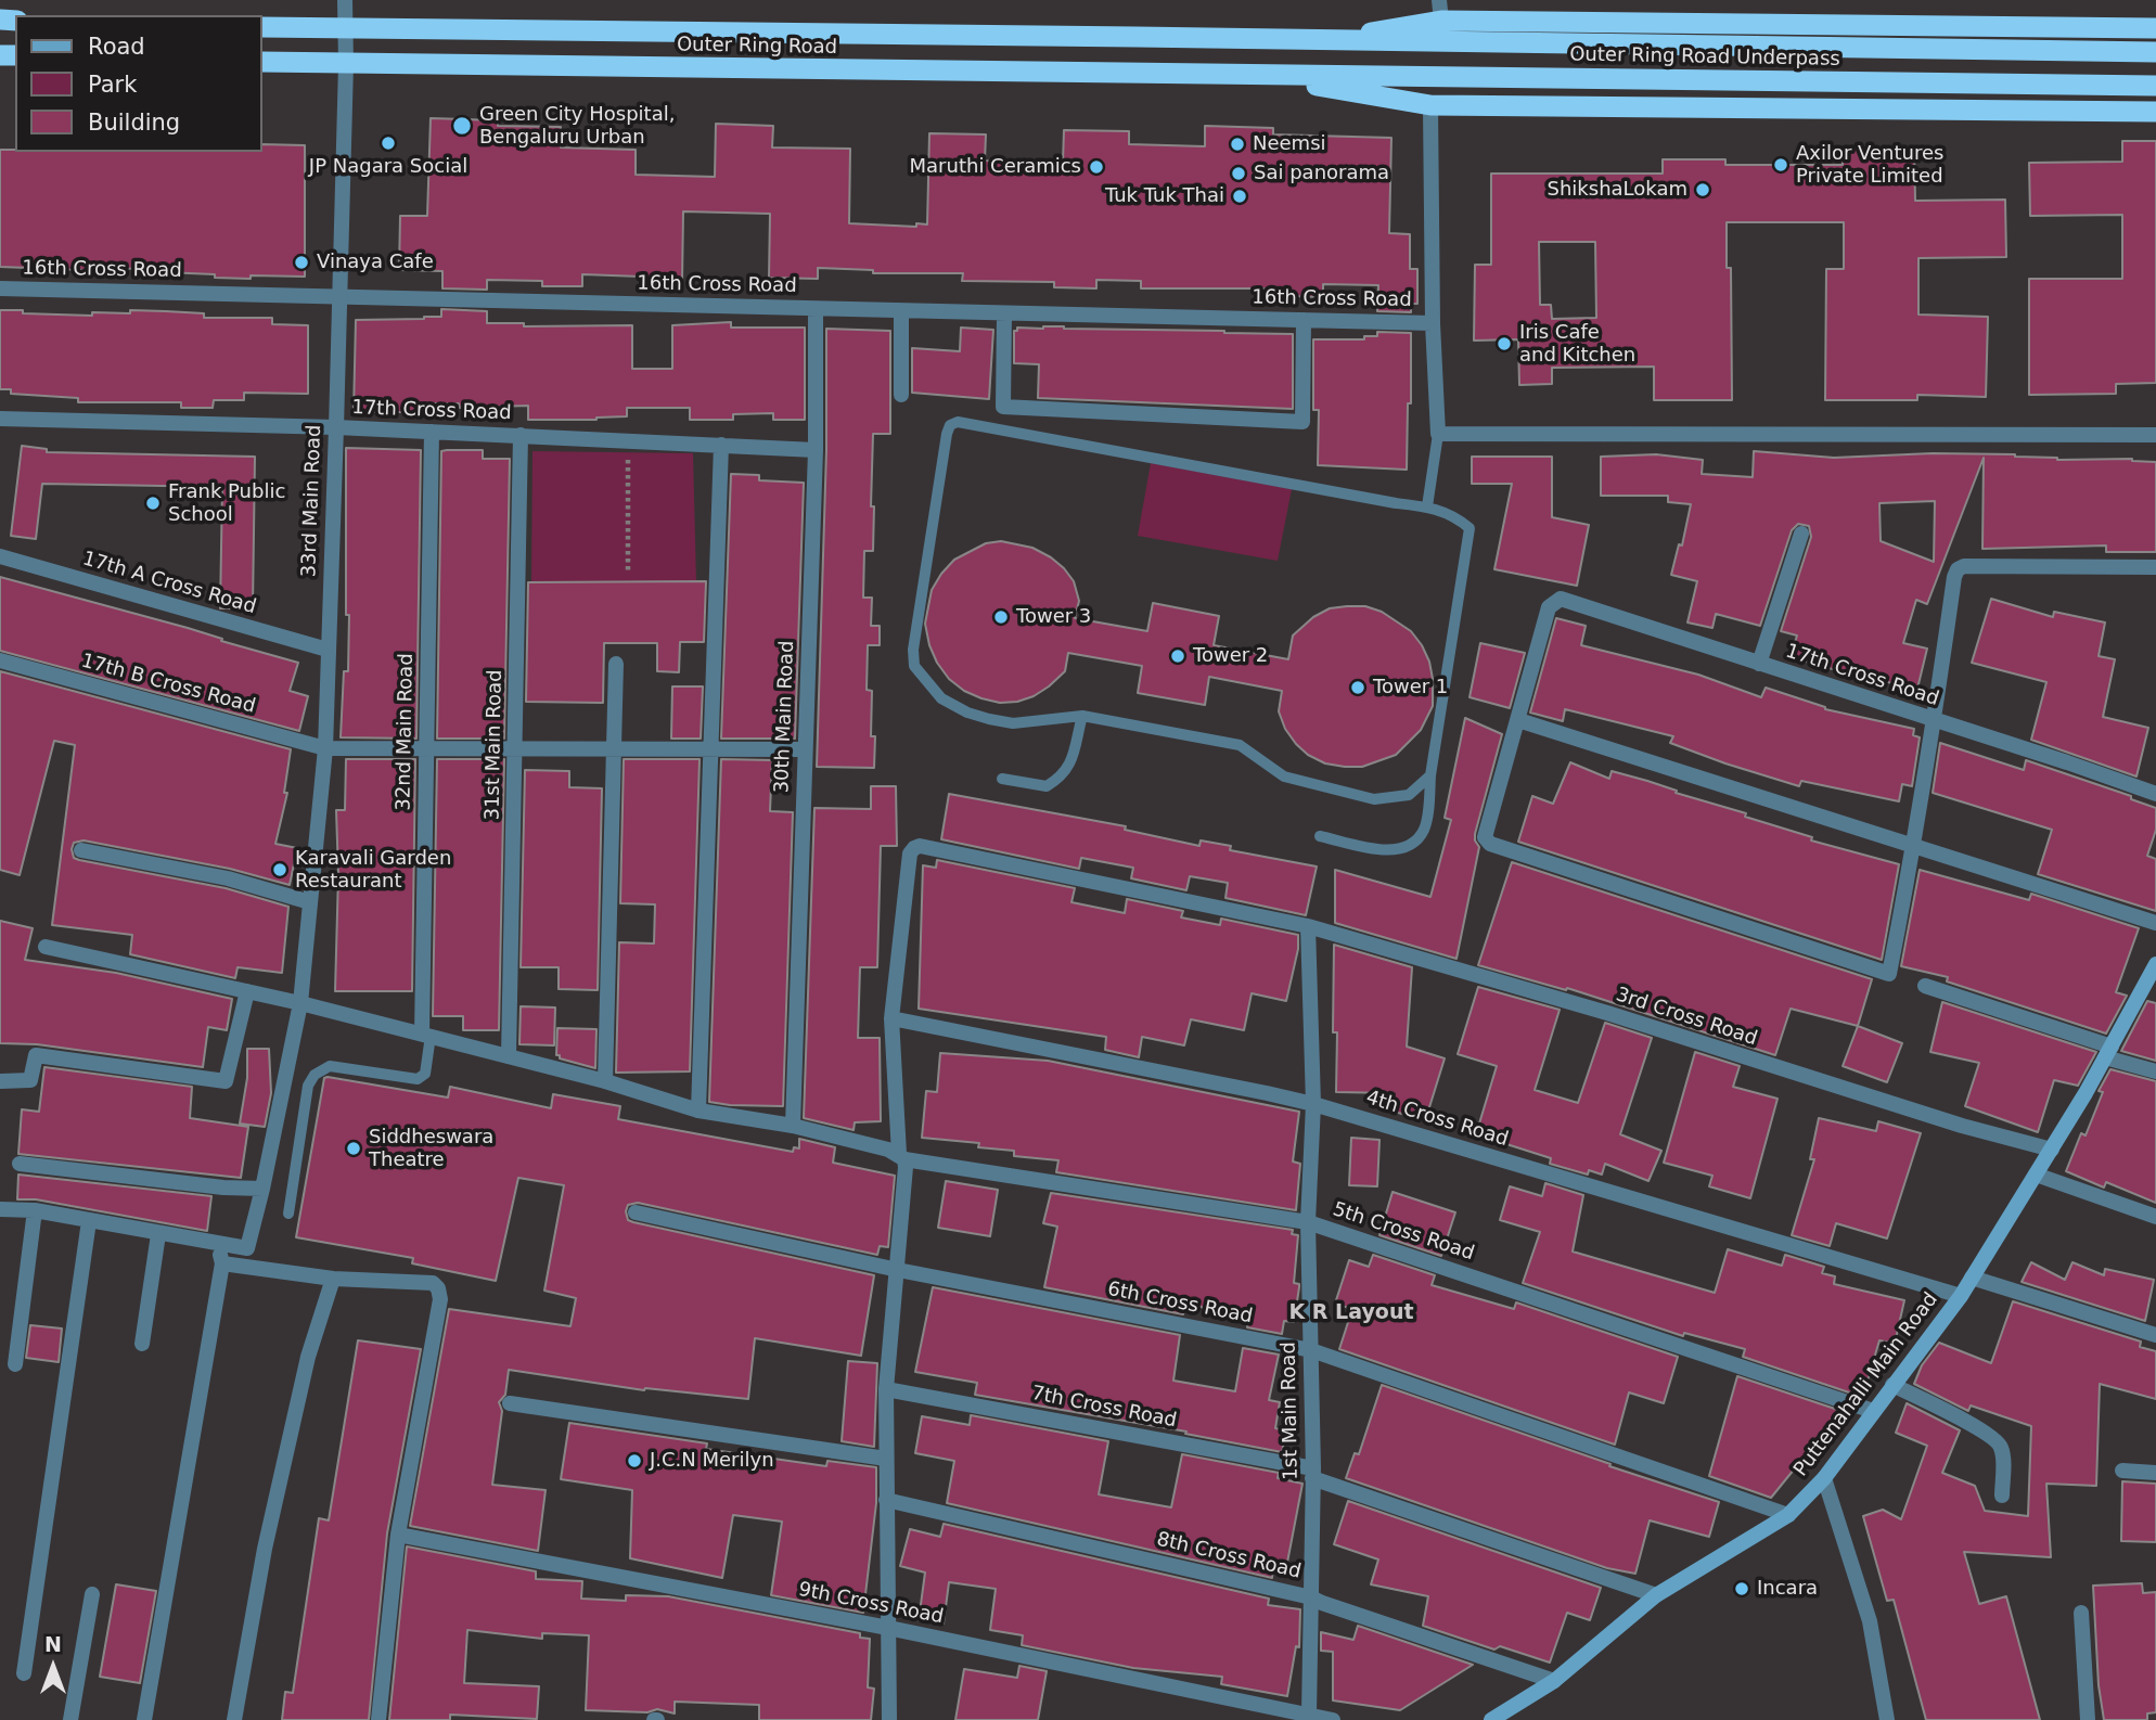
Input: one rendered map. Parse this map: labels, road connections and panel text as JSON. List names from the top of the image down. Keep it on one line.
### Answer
{"streets":{"highway":["Outer Ring Road","Outer Ring Road Underpass"],"main road":["Puttenahalli Main Road"],"street":["16th Cross Road","17th Cross Road","33rd Main Road","17th A Cross Road","17th B Cross Road","30th Main Road","32nd Main Road","31st Main Road","3rd Cross Road","4th Cross Road","5th Cross Road","6th Cross Road","7th Cross Road","1st Main Road","8th Cross Road","9th Cross Road"]},"crossings":[["Outer Ring Road","Outer Ring Road Underpass"],["Outer Ring Road","33rd Main Road"],["16th Cross Road","33rd Main Road"],["16th Cross Road","30th Main Road"],["17th Cross Road","33rd Main Road"],["17th Cross Road","30th Main Road"],["17th Cross Road","32nd Main Road"],["17th Cross Road","31st Main Road"],["33rd Main Road","17th A Cross Road"],["33rd Main Road","17th B Cross Road"],["33rd Main Road","5th Cross Road"],["17th B Cross Road","30th Main Road"],["17th B Cross Road","32nd Main Road"],["17th B Cross Road","31st Main Road"],["30th Main Road","5th Cross Road"],["32nd Main Road","5th Cross Road"],["31st Main Road","5th Cross Road"],["3rd Cross Road","4th Cross Road"],["3rd Cross Road","5th Cross Road"],["3rd Cross Road","6th Cross Road"],["3rd Cross Road","Puttenahalli Main Road"],["3rd Cross Road","7th Cross Road"],["3rd Cross Road","1st Main Road"],["3rd Cross Road","8th Cross Road"],["3rd Cross Road","9th Cross Road"],["4th Cross Road","Puttenahalli Main Road"],["4th Cross Road","1st Main Road"],["5th Cross Road","Puttenahalli Main Road"],["5th Cross Road","1st Main Road"],["6th Cross Road","Puttenahalli Main Road"],["6th Cross Road","1st Main Road"],["Puttenahalli Main Road","7th Cross Road"],["Puttenahalli Main Road","8th Cross Road"],["7th Cross Road","1st Main Road"],["1st Main Road","8th Cross Road"],["1st Main Road","9th Cross Road"]],"districts":["K R Layout"],"places":["Green City Hospital, Bengaluru Urban","JP Nagara Social","Neemsi","Axilor Ventures Private Limited","Maruthi Ceramics","Sai panorama","ShikshaLokam","Tuk Tuk Thai","Vinaya Cafe","Iris Cafe and Kitchen","Frank Public School","Tower 3","Tower 2","Tower 1","Karavali Garden Restaurant","Siddheswara Theatre","J.C.N Merilyn","Incara"],"legend":["Road","Park","Building"],"north":"top"}
